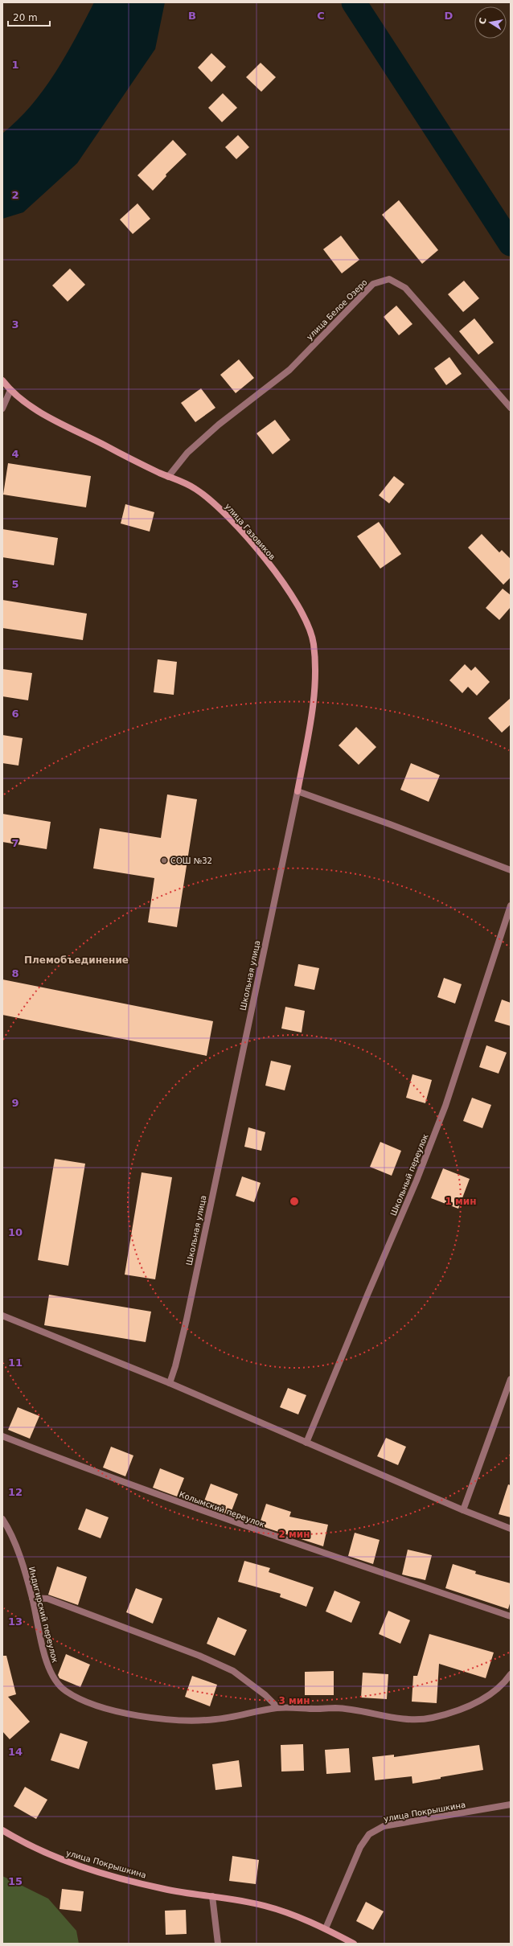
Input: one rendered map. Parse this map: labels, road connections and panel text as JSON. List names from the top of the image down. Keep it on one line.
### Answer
{"streets":{"street":["улица Белое Озеро","улица Газовиков","Школьная улица","Школьный переулок","Колымский переулок","Индигирский переулок","улица Покрышкина"]},"crossings":[["улица Белое Озеро","улица Газовиков"],["улица Газовиков","Школьная улица"]],"districts":["Племобъединение"],"places":["СОШ №32"],"scale_bar":"20 m","north":"left","grid":{"columns":["B","C","D"],"rows":["1","2","3","4","5","6","7","8","9","10","11","12","13","14","15"]},"rings":["1 мин","2 мин","3 мин"]}
